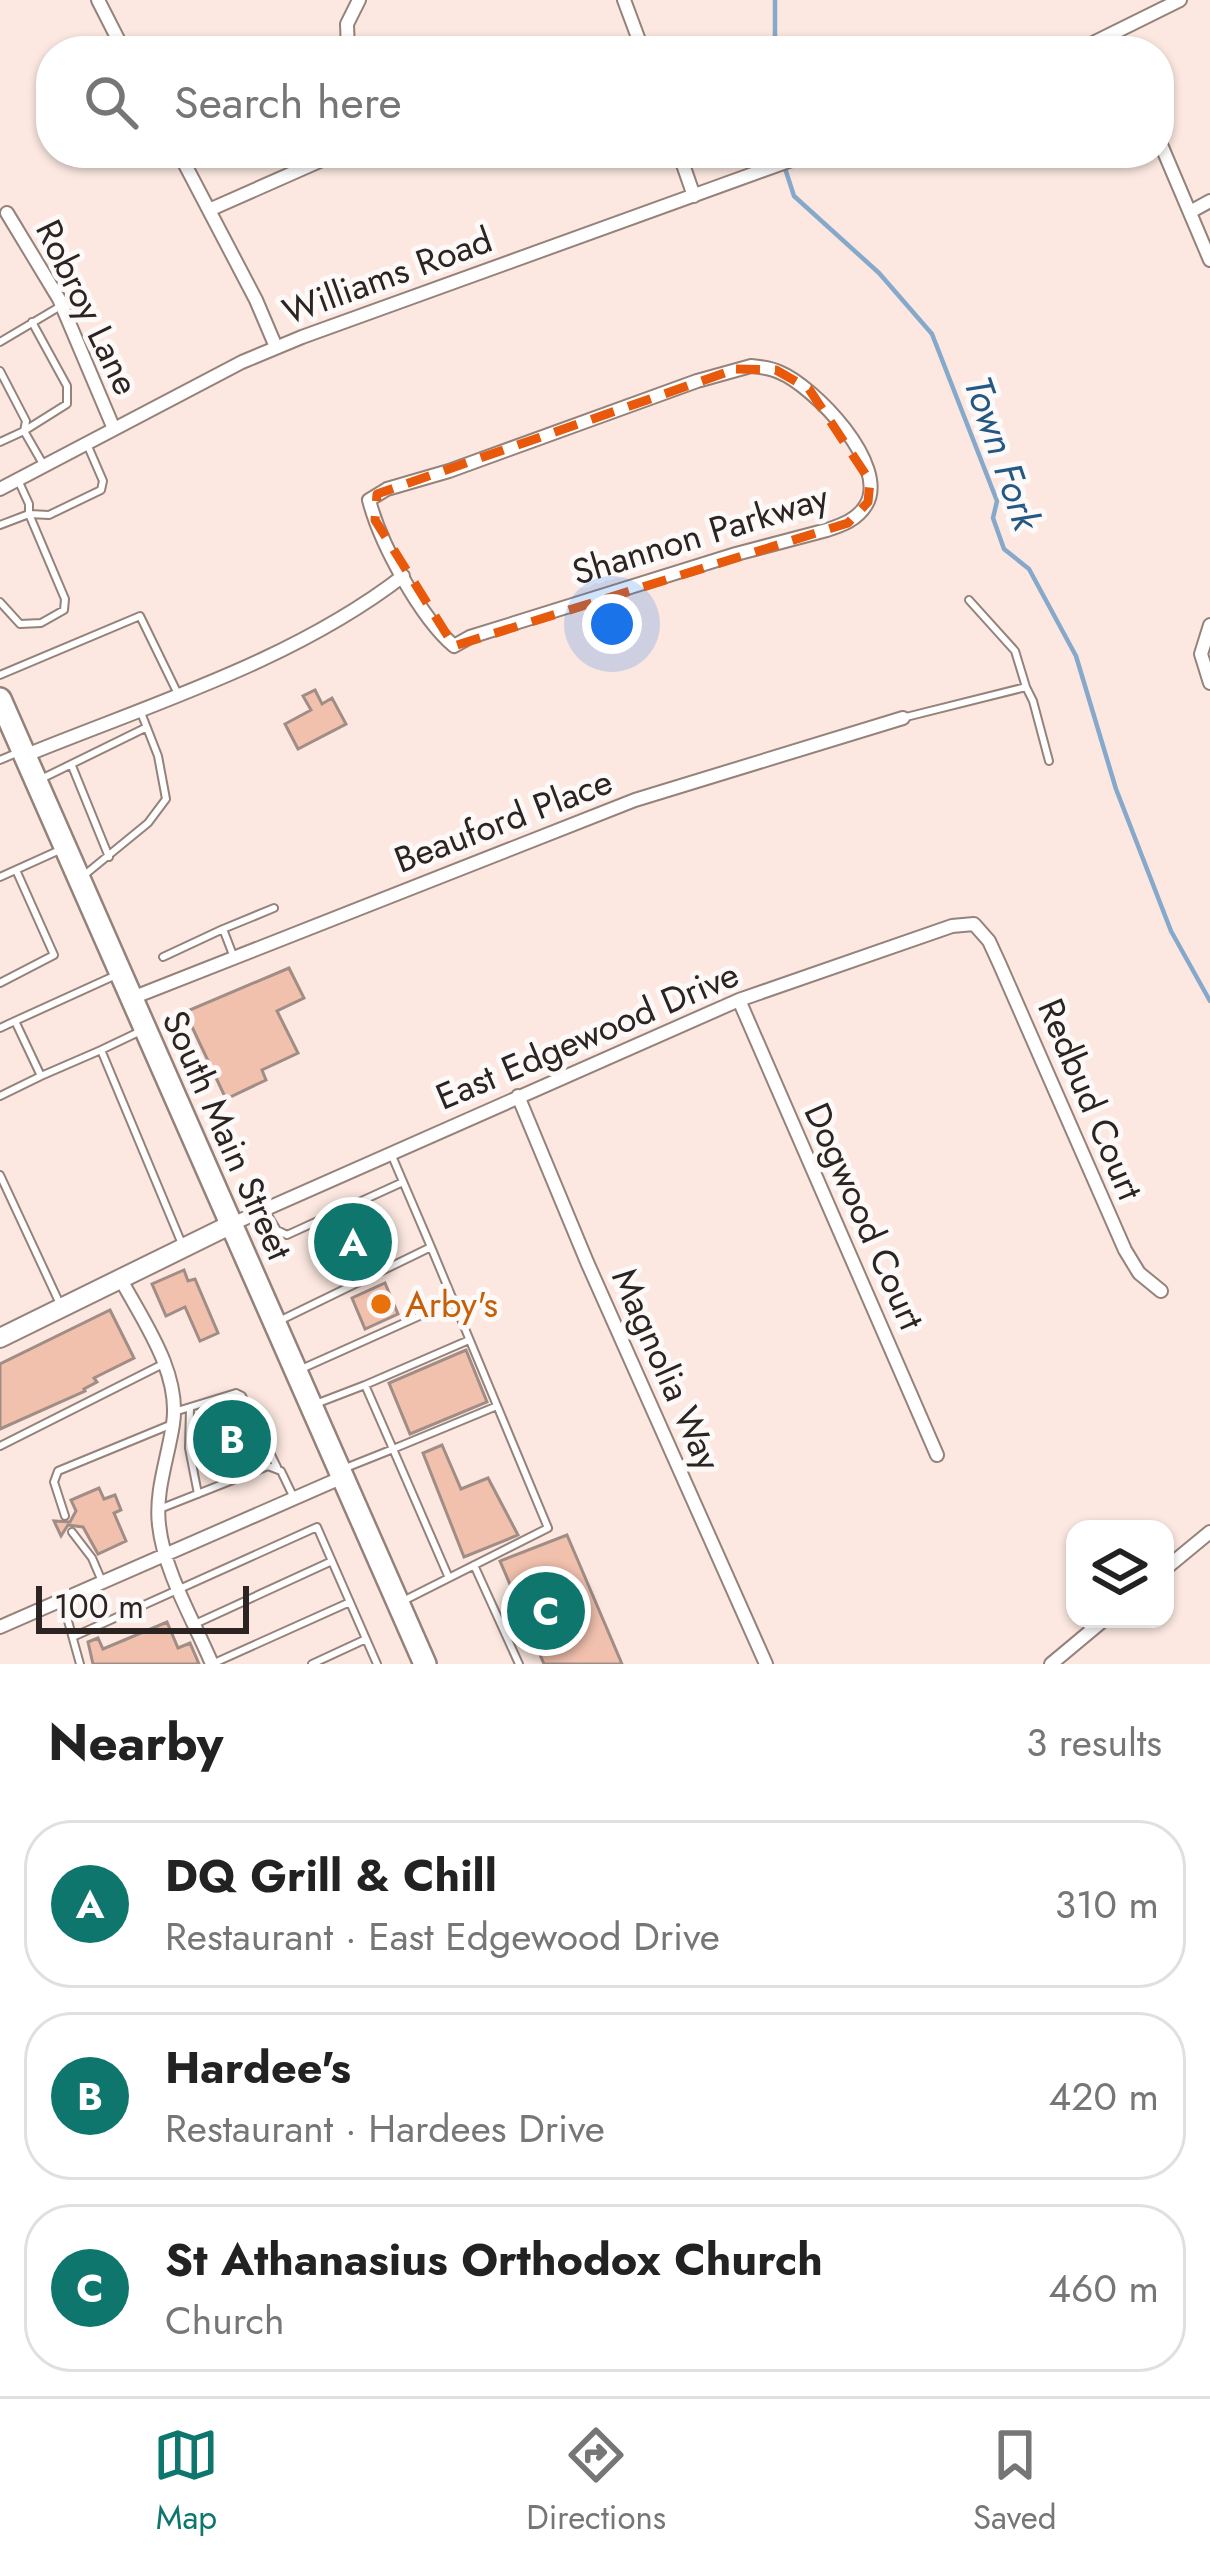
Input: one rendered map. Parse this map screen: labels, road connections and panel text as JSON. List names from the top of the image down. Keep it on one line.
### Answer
{"streets":{"main road":["South Main Street"],"street":["Williams Road","Robroy Lane","Shannon Parkway","Beauford Place","East Edgewood Drive","Redbud Court","Dogwood Court","Magnolia Way"]},"crossings":[["Williams Road","Robroy Lane"],["Beauford Place","South Main Street"],["East Edgewood Drive","Redbud Court"],["East Edgewood Drive","South Main Street"],["East Edgewood Drive","Dogwood Court"],["East Edgewood Drive","Magnolia Way"]],"water":["Town Fork"],"places":["Arby's"],"scale_bar":"100 m","page":{"search":"Search here","pins":["A","B","C"],"scale":"100 m","heading":["Nearby","3 results"],"list":[{"mark":"A","name":"DQ Grill & Chill","note":"Restaurant · East Edgewood Drive","value":"310 m"},{"mark":"B","name":"Hardee's","note":"Restaurant · Hardees Drive","value":"420 m"},{"mark":"C","name":"St Athanasius Orthodox Church","note":"Church","value":"460 m"}],"nav":["Map","Directions","Saved"]}}
